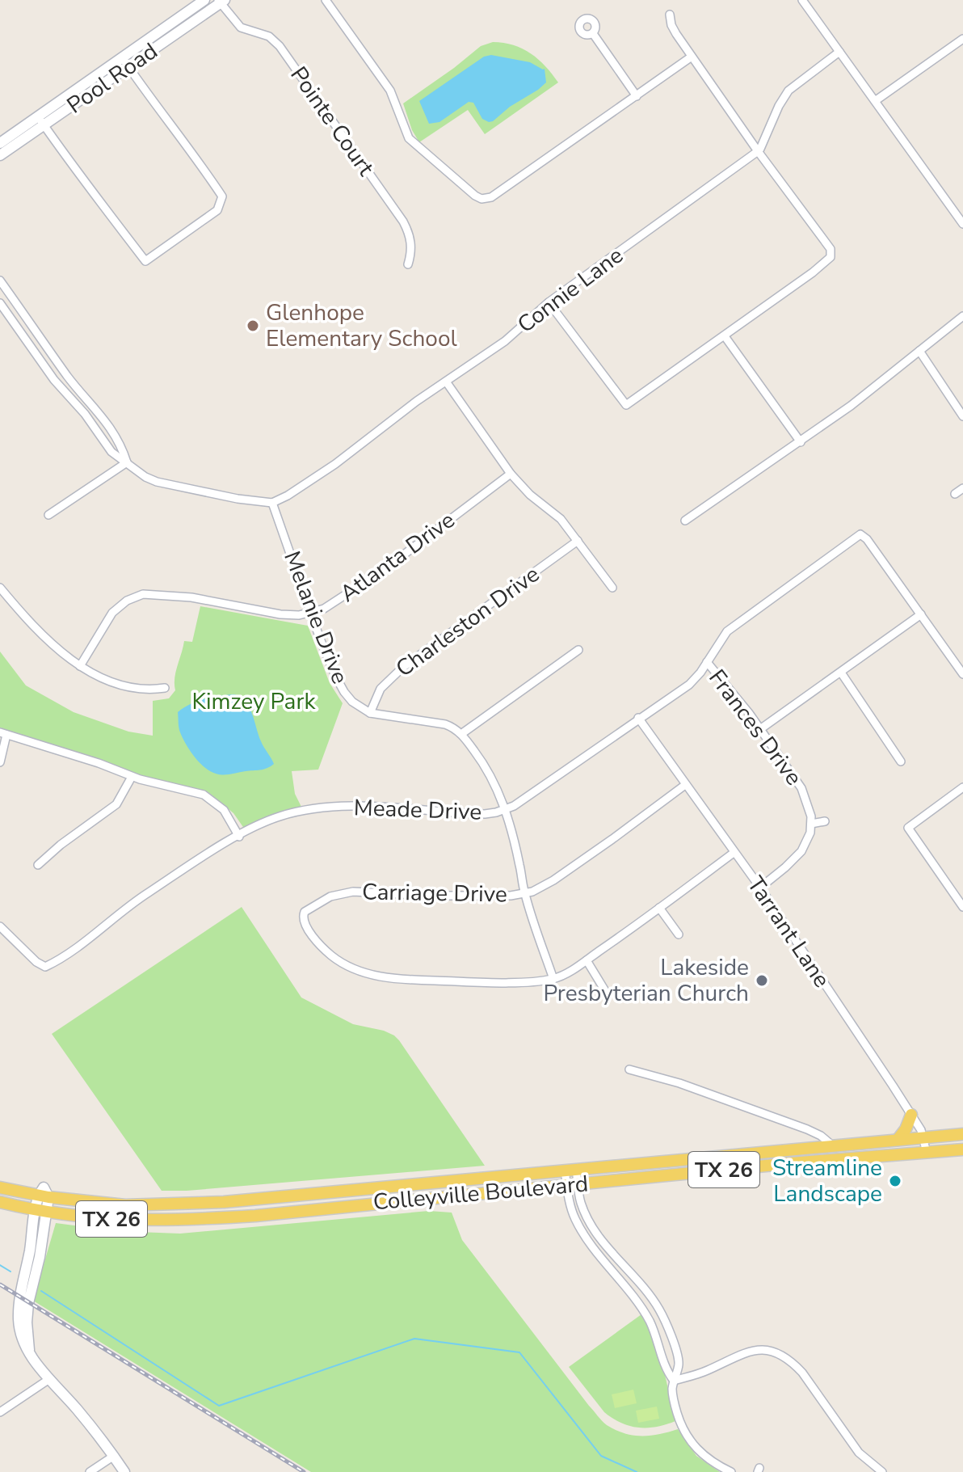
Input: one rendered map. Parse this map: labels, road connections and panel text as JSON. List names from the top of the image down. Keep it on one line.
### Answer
{"streets":{"main road":["Pool Road","TX 26","Colleyville Boulevard"],"street":["Pointe Court","Connie Lane","Atlanta Drive","Melanie Drive","Charleston Drive","Frances Drive","Meade Drive","Carriage Drive","Tarrant Lane"]},"crossings":[["Pool Road","Pointe Court"],["Connie Lane","Melanie Drive"],["Atlanta Drive","Melanie Drive"],["Melanie Drive","Charleston Drive"],["Frances Drive","Meade Drive"],["Meade Drive","Tarrant Lane"],["Carriage Drive","Tarrant Lane"],["Tarrant Lane","Colleyville Boulevard"]],"parks":["Kimzey Park"],"places":["Glenhope Elementary School","Lakeside Presbyterian Church","Streamline Landscape"]}
